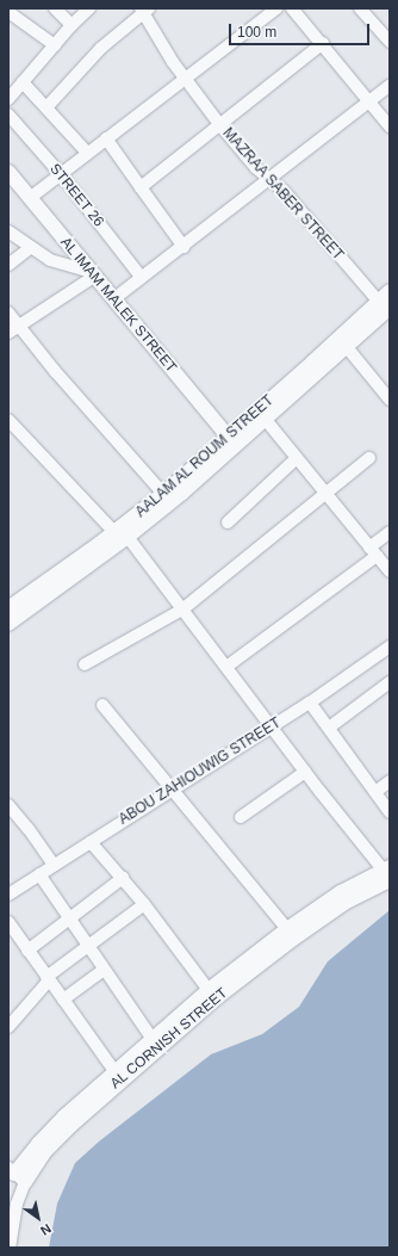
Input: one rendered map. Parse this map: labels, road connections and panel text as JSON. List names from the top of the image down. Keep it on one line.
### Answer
{"streets":{"street":["MAZRAA SABER STREET","STREET 26","AL IMAM MALEK STREET","AALAM AL ROUM STREET","ABOU ZAHIOUWIG STREET","AL CORNISH STREET"]},"crossings":[["MAZRAA SABER STREET","AALAM AL ROUM STREET"],["AL IMAM MALEK STREET","AALAM AL ROUM STREET"]],"scale_bar":"100 m","north":"bottom right"}
